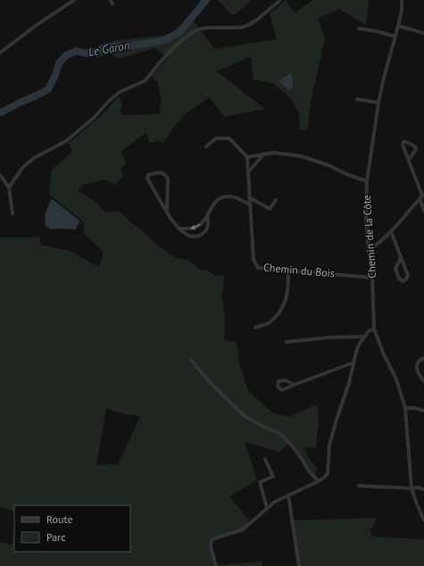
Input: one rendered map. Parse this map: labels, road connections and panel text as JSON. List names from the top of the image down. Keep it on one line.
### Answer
{"streets":{"street":["Chemin de la Côte","Chemin du Bois"]},"crossings":[["Chemin de la Côte","Chemin du Bois"]],"water":["Le Garon"],"legend":["Route","Parc"]}
